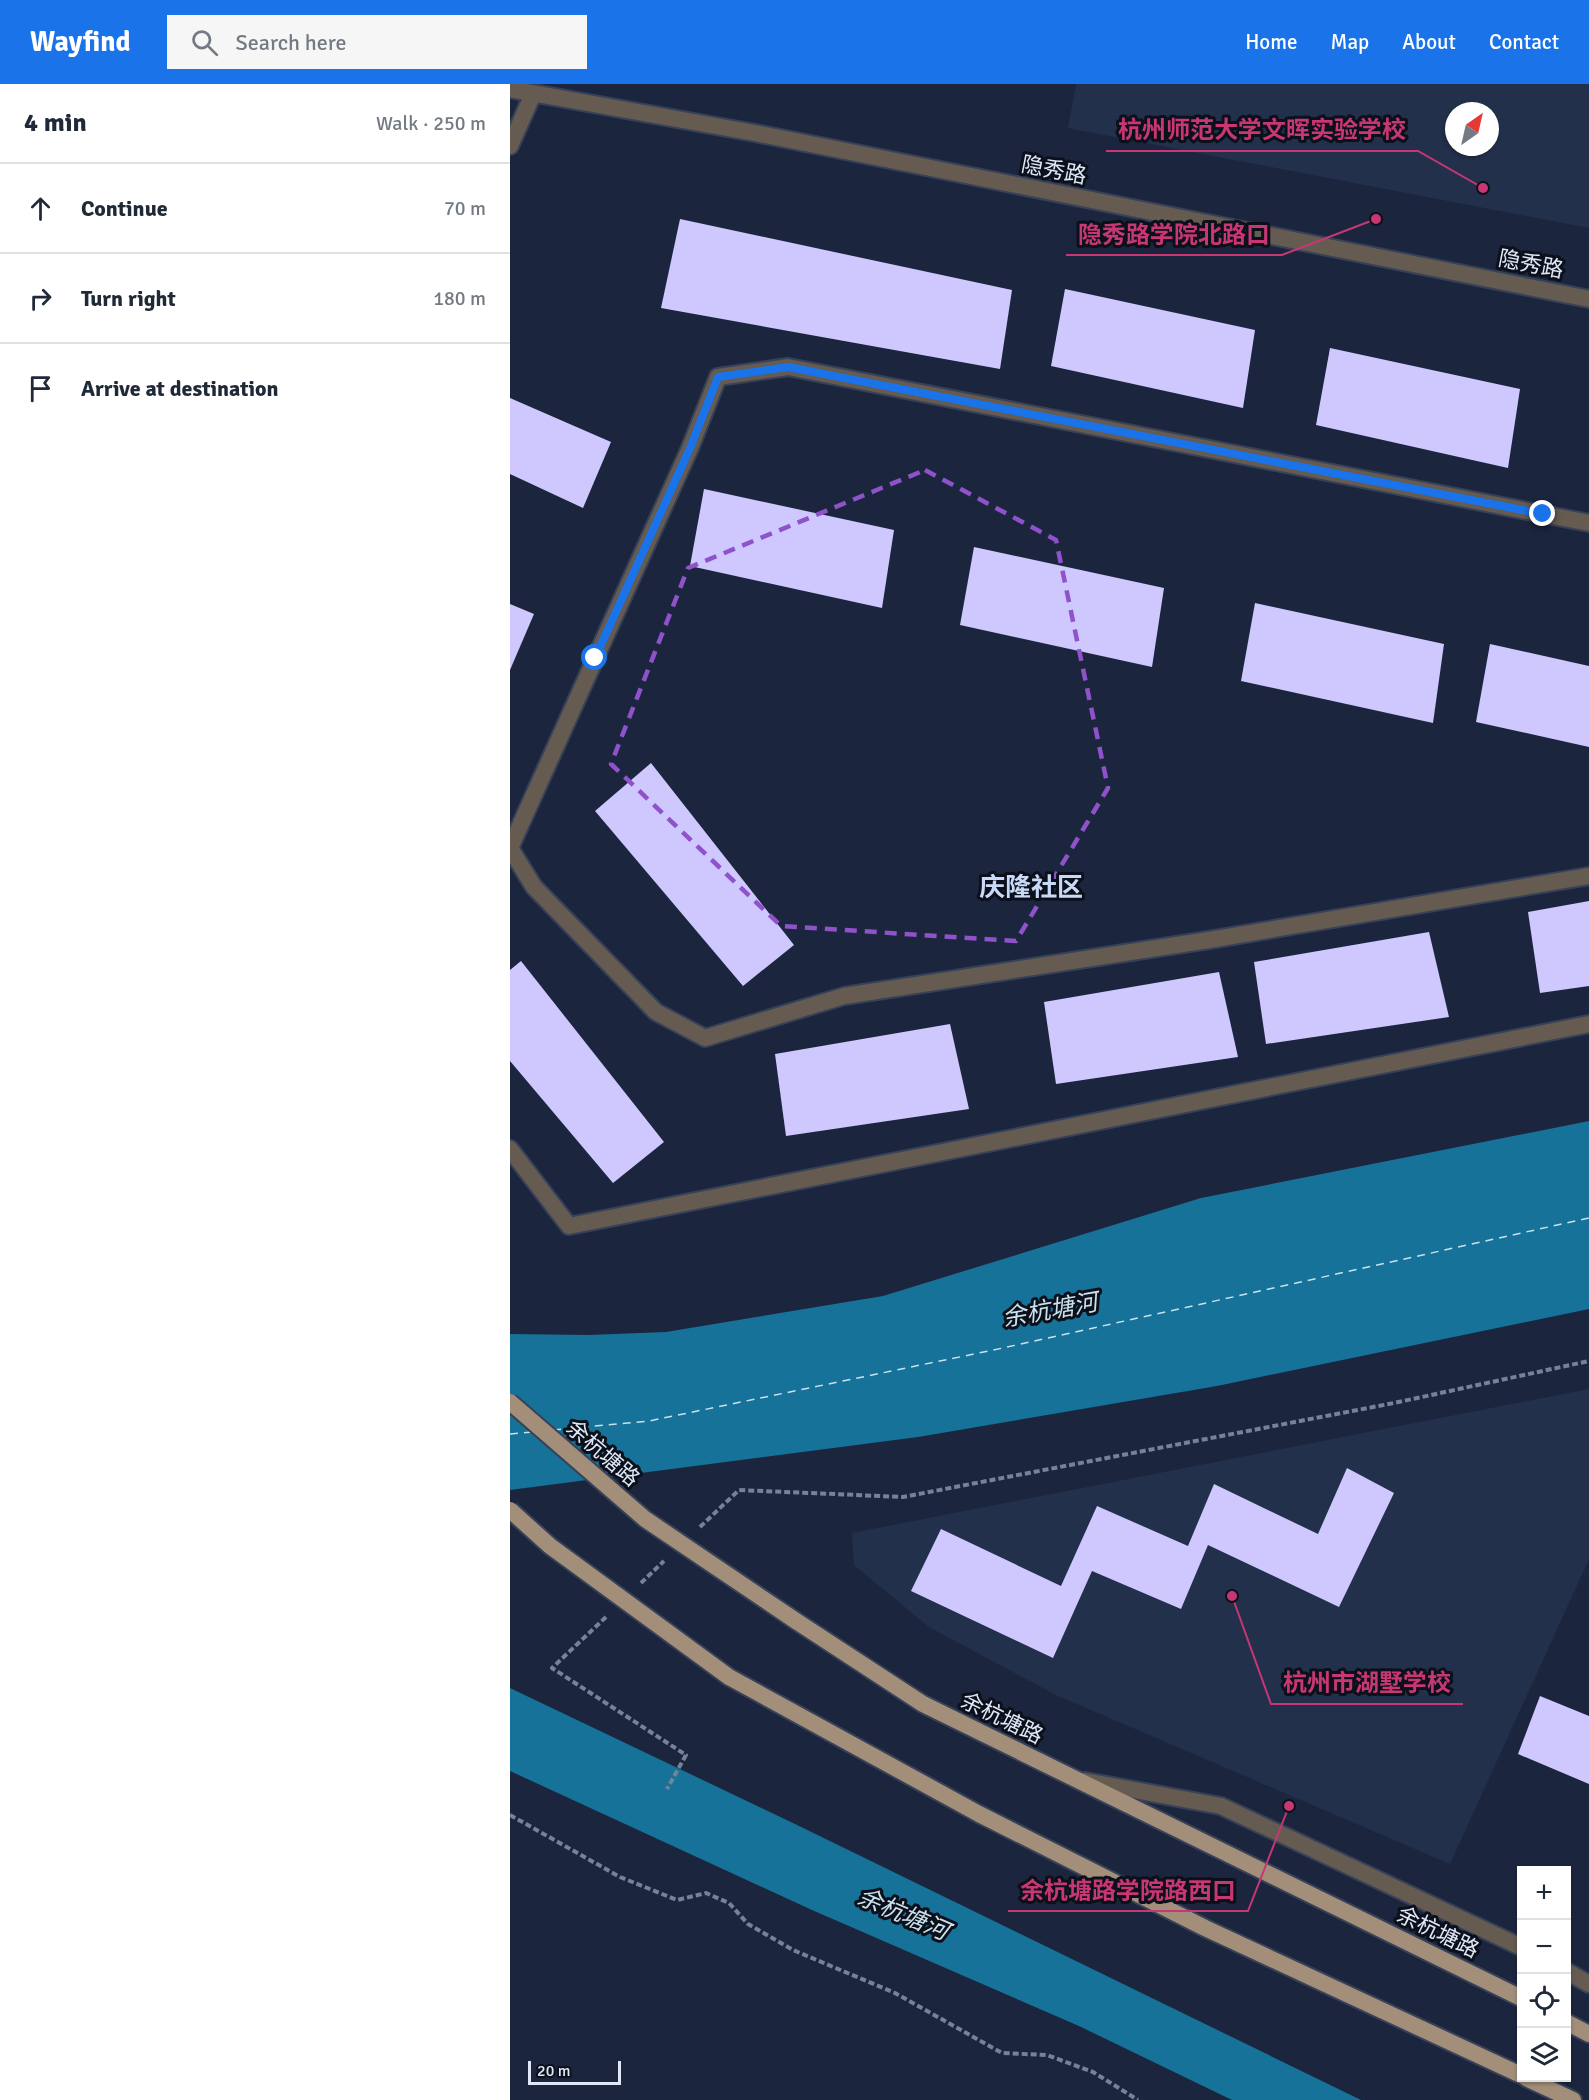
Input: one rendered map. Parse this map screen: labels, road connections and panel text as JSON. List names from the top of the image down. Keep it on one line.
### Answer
{"streets":{"main road":["余杭塘路"],"street":["隐秀路"]},"districts":["庆隆社区"],"water":["余杭塘河"],"places":["杭州师范大学文晖实验学校","隐秀路学院北路口","杭州市湖墅学校","余杭塘路学院路西口"],"scale_bar":"20 m","north":"top right","page":{"header":"Wayfind","search":"Search here","nav":["Home","Map","About","Contact"],"heading":["4 min","Walk · 250 m"],"list":[["Continue","70 m"],["Turn right","180 m"],"Arrive at destination"],"map_buttons":["+","−"],"scale":"20 m"}}
